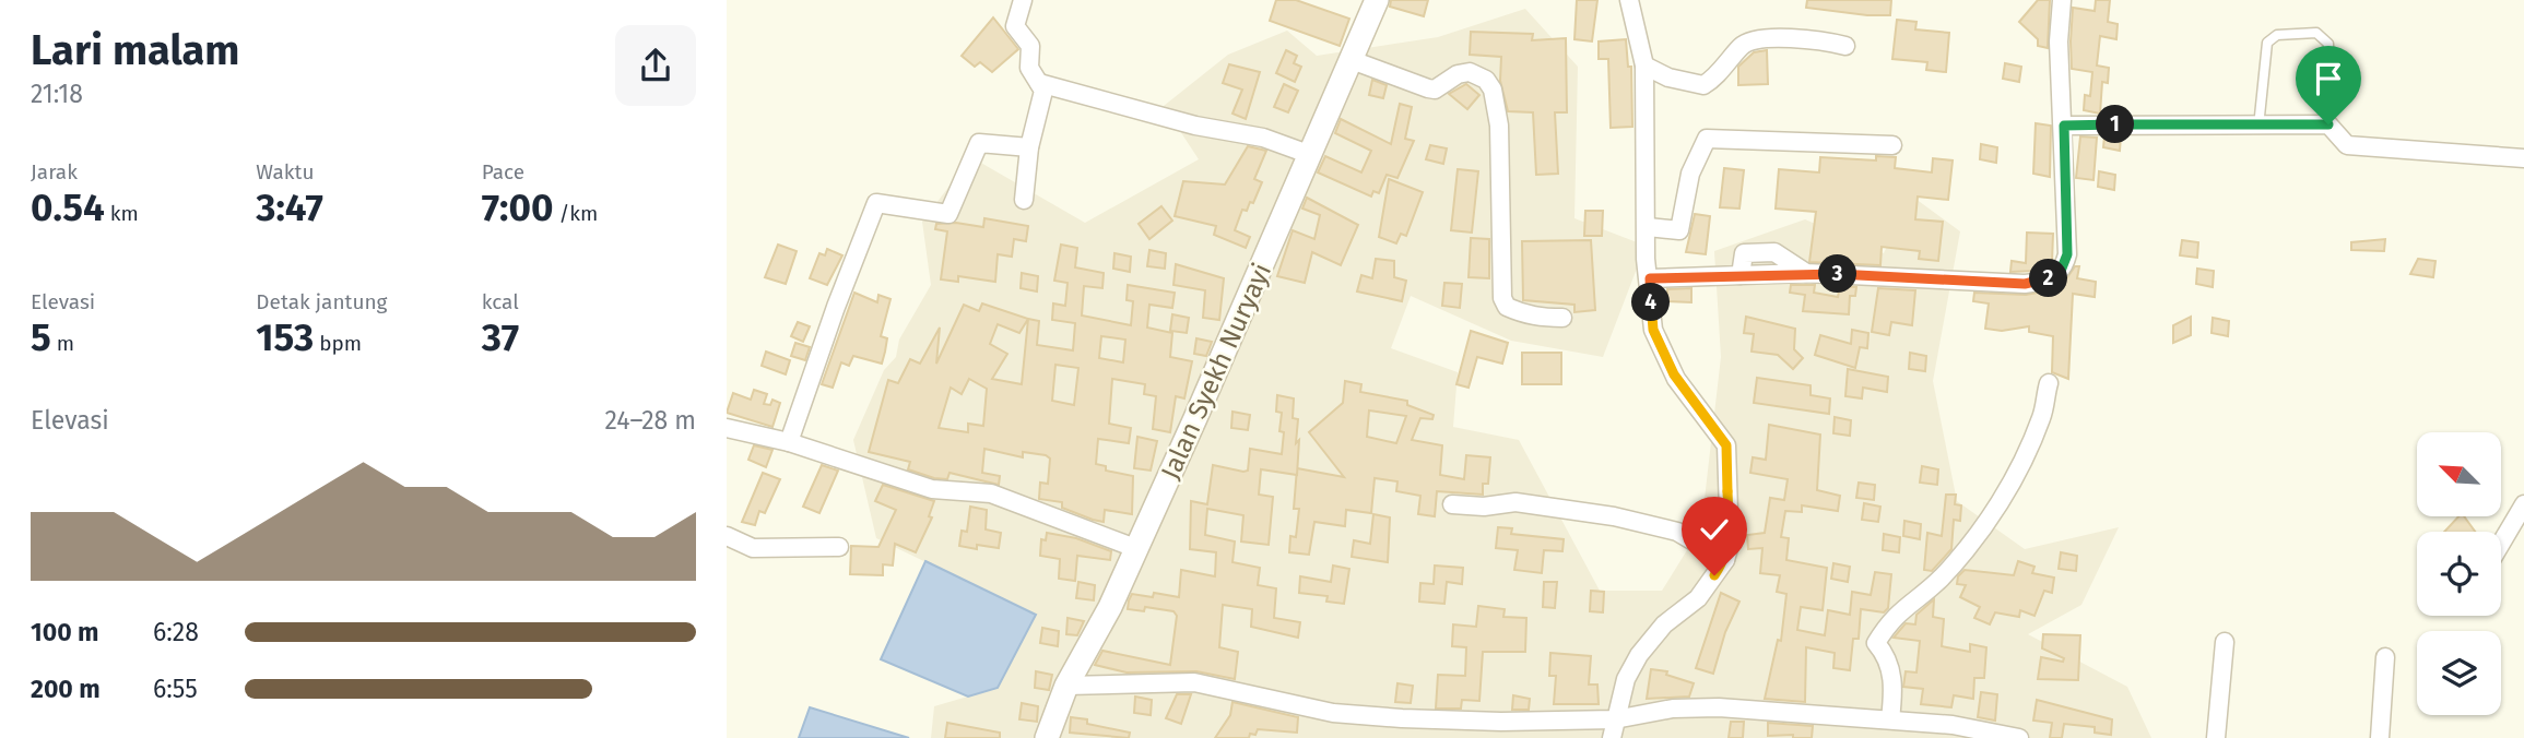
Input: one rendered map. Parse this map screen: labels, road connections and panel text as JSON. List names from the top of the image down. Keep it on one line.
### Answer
{"streets":{"main road":["Jalan Syekh Nuryayi"]},"north":"top left","page":{"heading":["Lari malam","21:18"],"pins":["1","3","2","4"],"stats":[["Jarak","0.54 km"],["Waktu","3:47"],["Pace","7:00 /km"],["Elevasi","5 m"],["Detak jantung","153 bpm"],["kcal","37"]],"chart":["Elevasi","24–28 m"],"list":[{"name":"100 m","note":"6:28"},{"name":"200 m","note":"6:55"}]}}
